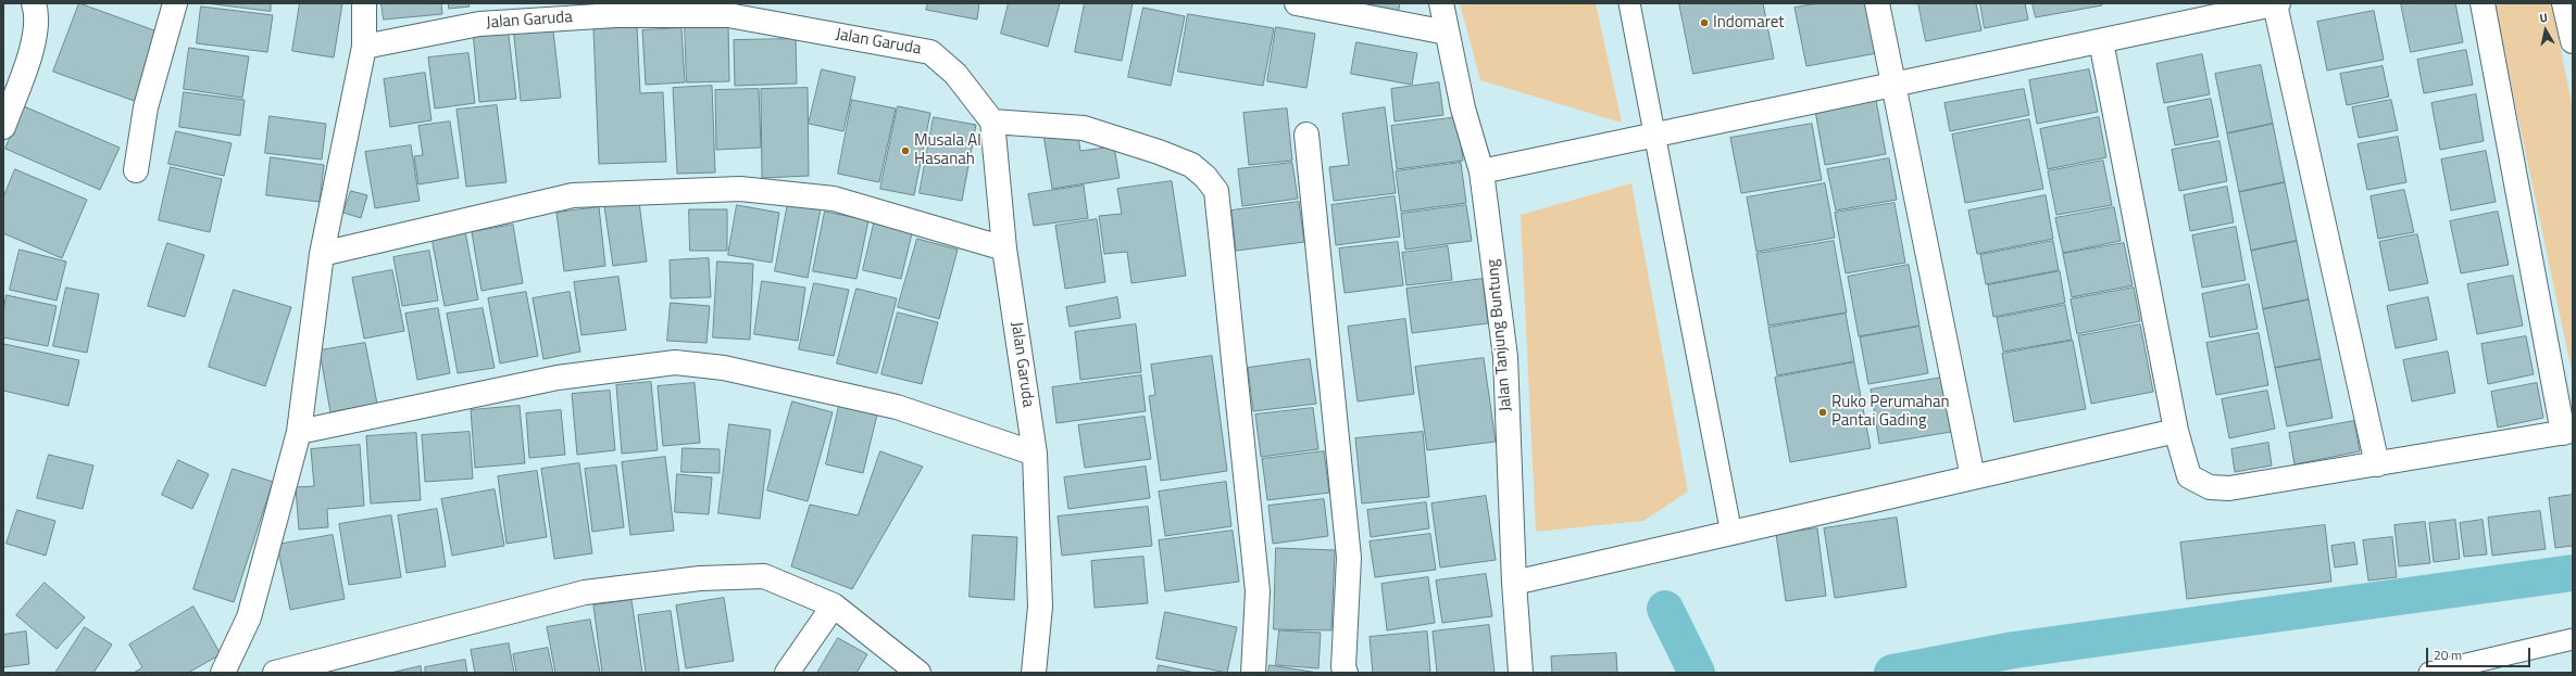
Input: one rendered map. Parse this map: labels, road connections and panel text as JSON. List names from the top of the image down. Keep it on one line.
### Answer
{"streets":{"street":["Jalan Garuda","Jalan Tanjung Buntung"]},"places":["Indomaret","Musala Al Hasanah","Ruko Perumahan Pantai Gading"],"scale_bar":"20 m","north":"top"}
